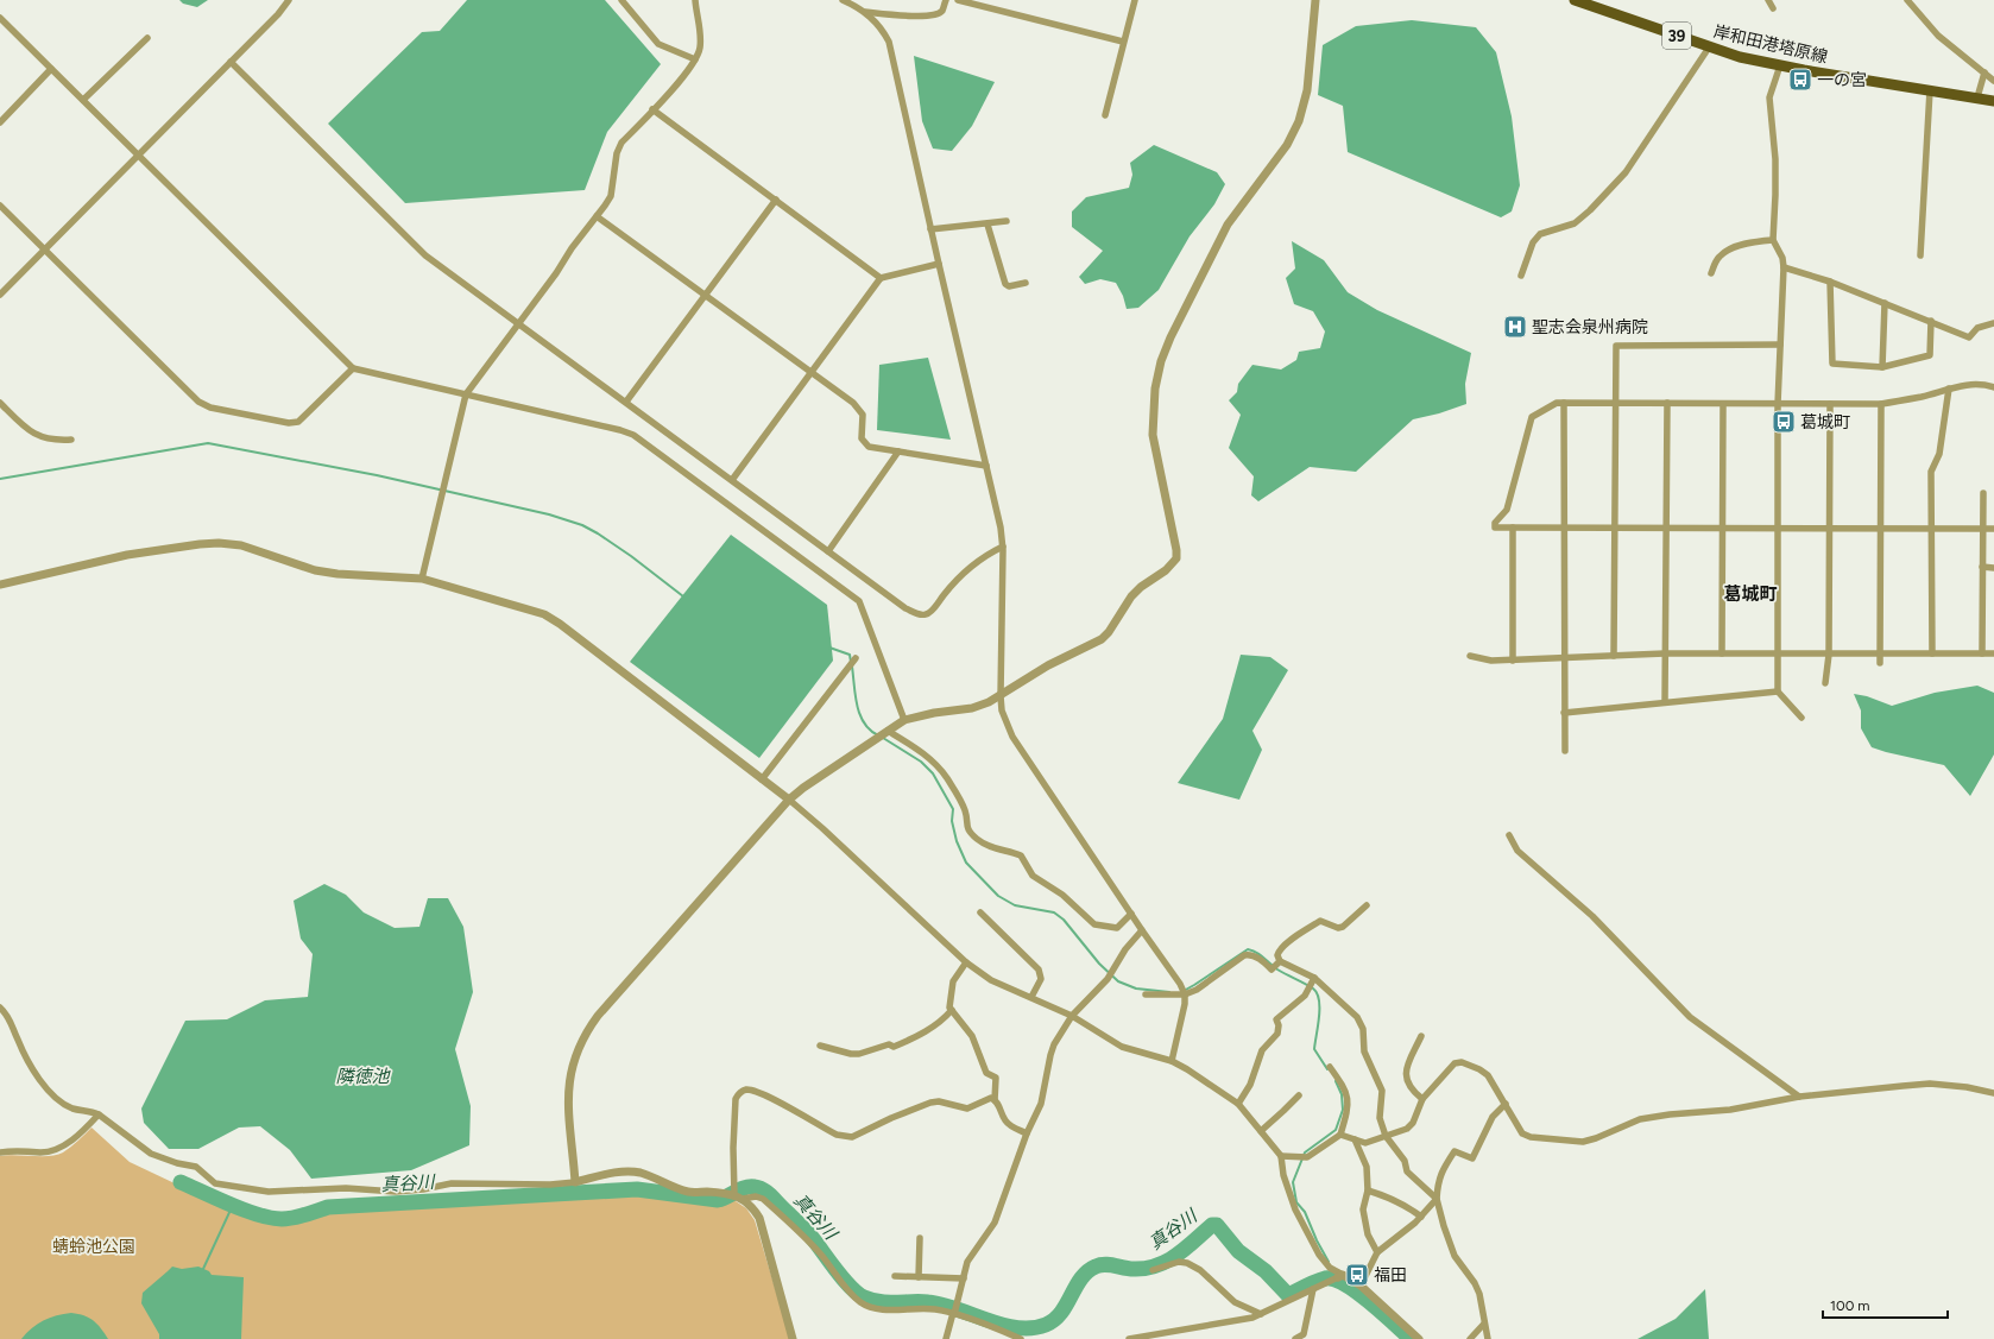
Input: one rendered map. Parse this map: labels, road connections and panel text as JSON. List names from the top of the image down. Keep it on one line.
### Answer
{"streets":{"main road":["39","岸和田港塔原線"]},"districts":["葛城町"],"water":["隣徳池","真谷川"],"parks":["蜻蛉池公園"],"places":{"bus stop":["一の宮","葛城町","福田"],"hospital":["聖志会泉州病院"]},"scale_bar":"100 m"}
